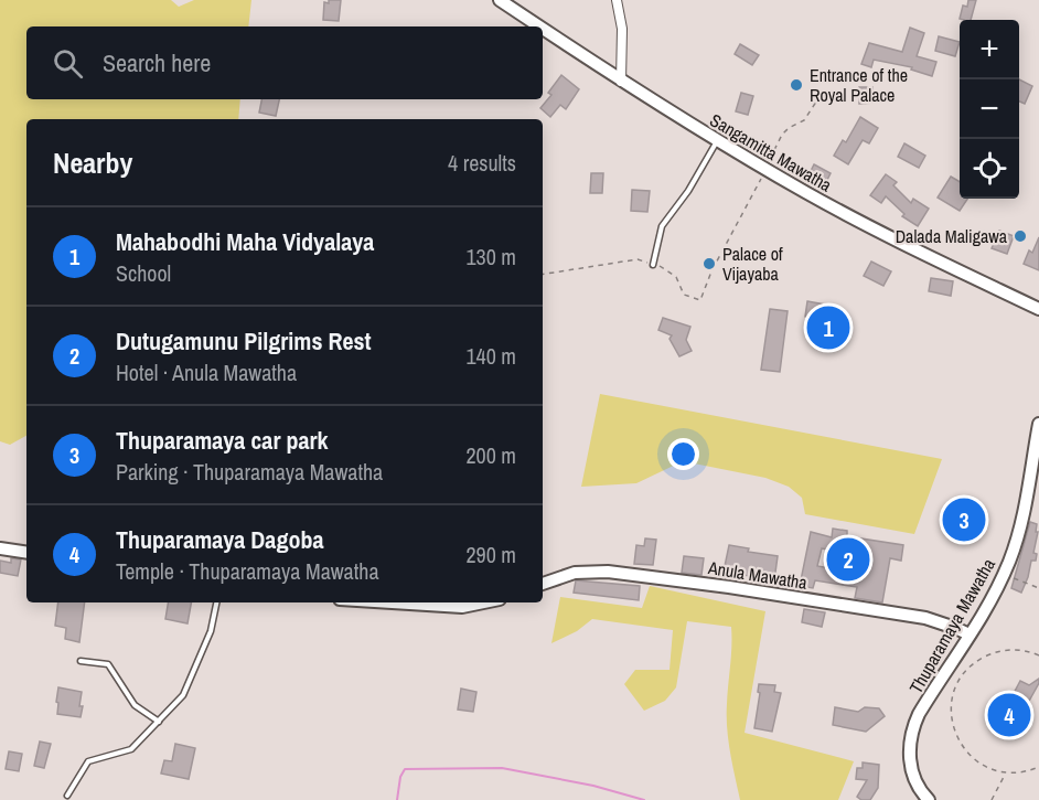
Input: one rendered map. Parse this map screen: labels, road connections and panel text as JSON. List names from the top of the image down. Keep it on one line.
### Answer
{"streets":{"main road":["Sangamitta Mawatha","Anula Mawatha","Thuparamaya Mawatha"]},"crossings":[["Anula Mawatha","Thuparamaya Mawatha"]],"places":["Entrance of the Royal Palace","Dalada Maligawa","Palace of Vijayaba"],"page":{"map_buttons":["+","−"],"search":"Search here","heading":["Nearby","4 results"],"list":[{"mark":"1","name":"Mahabodhi Maha Vidyalaya","note":"School","value":"130 m"},{"mark":"2","name":"Dutugamunu Pilgrims Rest","note":"Hotel · Anula Mawatha","value":"140 m"},{"mark":"3","name":"Thuparamaya car park","note":"Parking · Thuparamaya Mawatha","value":"200 m"},{"mark":"4","name":"Thuparamaya Dagoba","note":"Temple · Thuparamaya Mawatha","value":"290 m"}],"pins":["1","3","2","4"]}}
